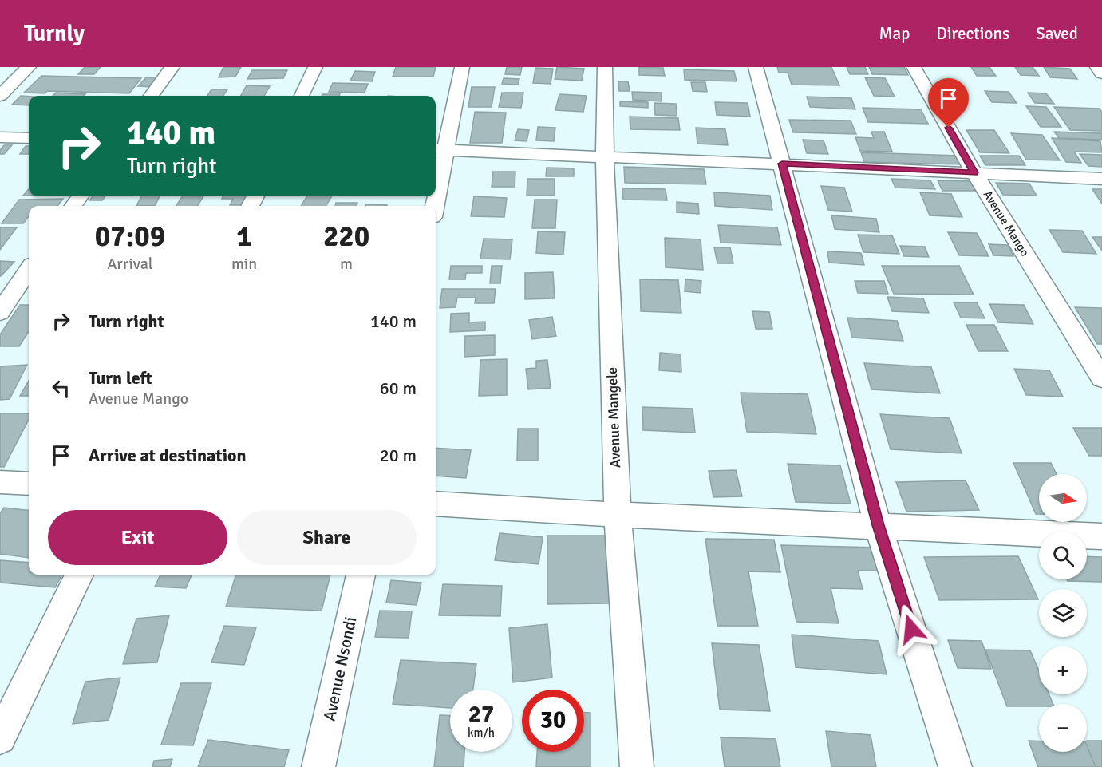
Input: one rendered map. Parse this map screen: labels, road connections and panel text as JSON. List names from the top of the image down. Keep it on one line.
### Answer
{"streets":{"street":["Avenue Mango","Avenue Mangele","Avenue Nsondi"]},"north":"right","page":{"header":"Turnly","nav":["Map","Directions","Saved"],"turn":["140 m","Turn right"],"eta":["07:09","Arrival","1","min","220","m"],"list":[{"name":"Turn right","value":"140 m"},{"name":"Turn left","note":"Avenue Mango","value":"60 m"},{"name":"Arrive at destination","value":"20 m"}],"map_buttons":["+","−"],"buttons":["Exit","Share"],"speed":"27 km/h","limit":"30"}}
